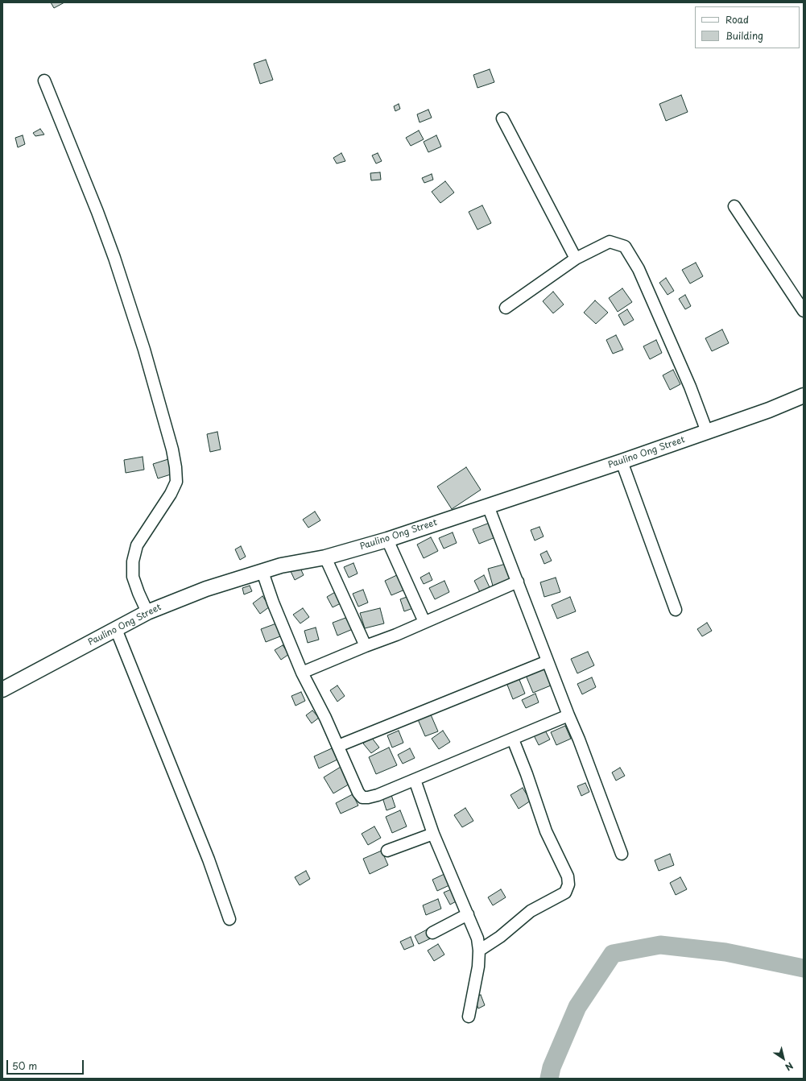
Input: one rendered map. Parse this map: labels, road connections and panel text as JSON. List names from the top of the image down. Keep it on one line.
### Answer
{"streets":{"street":["Paulino Ong Street"]},"legend":["Road","Building"],"scale_bar":"50 m","north":"bottom right"}
